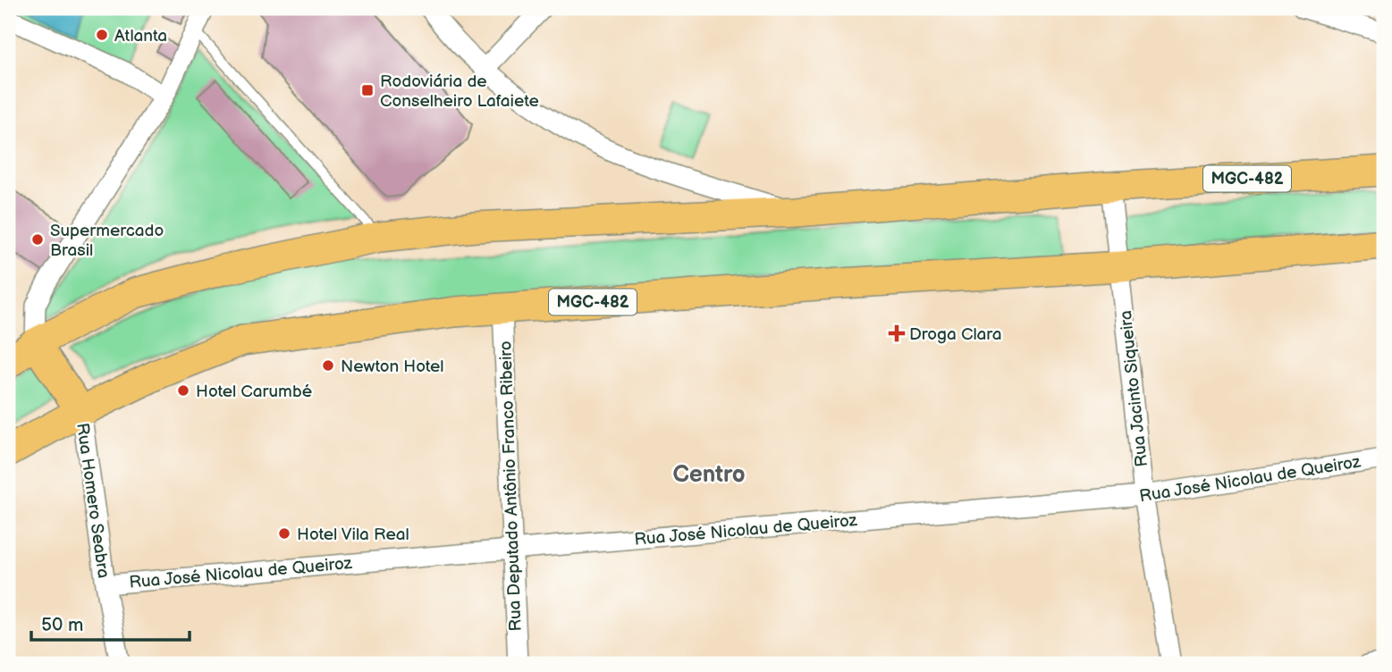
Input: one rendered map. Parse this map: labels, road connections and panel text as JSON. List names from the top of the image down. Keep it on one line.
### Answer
{"streets":{"highway":["MGC-482"],"street":["Rua Jacinto Siqueira","Rua José Nicolau de Queiroz","Rua Deputado Antônio Franco Ribeiro","Rua Homero Seabra"]},"crossings":[["MGC-482","Rua Jacinto Siqueira"],["MGC-482","Rua Deputado Antônio Franco Ribeiro"],["MGC-482","Rua Homero Seabra"],["Rua Jacinto Siqueira","Rua José Nicolau de Queiroz"],["Rua José Nicolau de Queiroz","Rua Deputado Antônio Franco Ribeiro"],["Rua José Nicolau de Queiroz","Rua Homero Seabra"]],"districts":["Centro"],"places":{"other":["Atlanta","Supermercado Brasil","Newton Hotel","Hotel Carumbé","Hotel Vila Real"],"transit":["Rodoviária de Conselheiro Lafaiete"],"health":["Droga Clara"]},"scale_bar":"50 m"}
